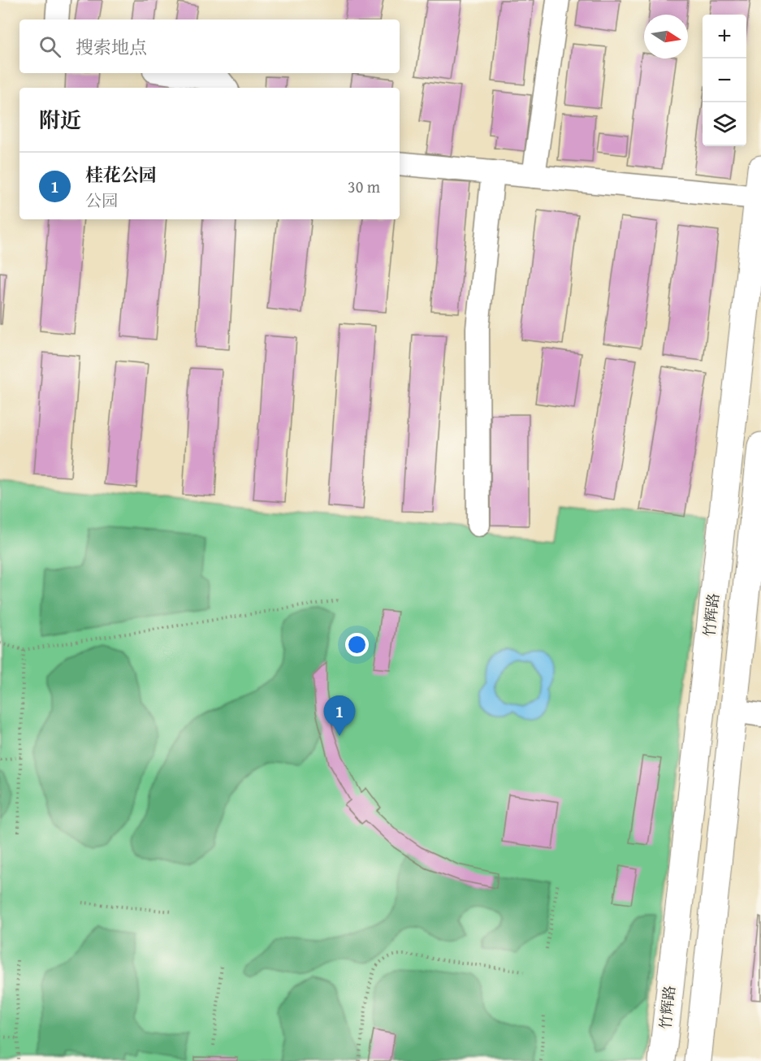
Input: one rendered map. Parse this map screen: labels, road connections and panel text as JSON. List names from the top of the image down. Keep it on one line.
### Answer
{"streets":{"main road":["竹辉路"]},"north":"right","page":{"map_buttons":["+","−"],"search":"搜索地点","heading":"附近","list":[{"mark":"1","name":"桂花公园","note":"公园","value":"30 m"}],"pins":"1"}}
